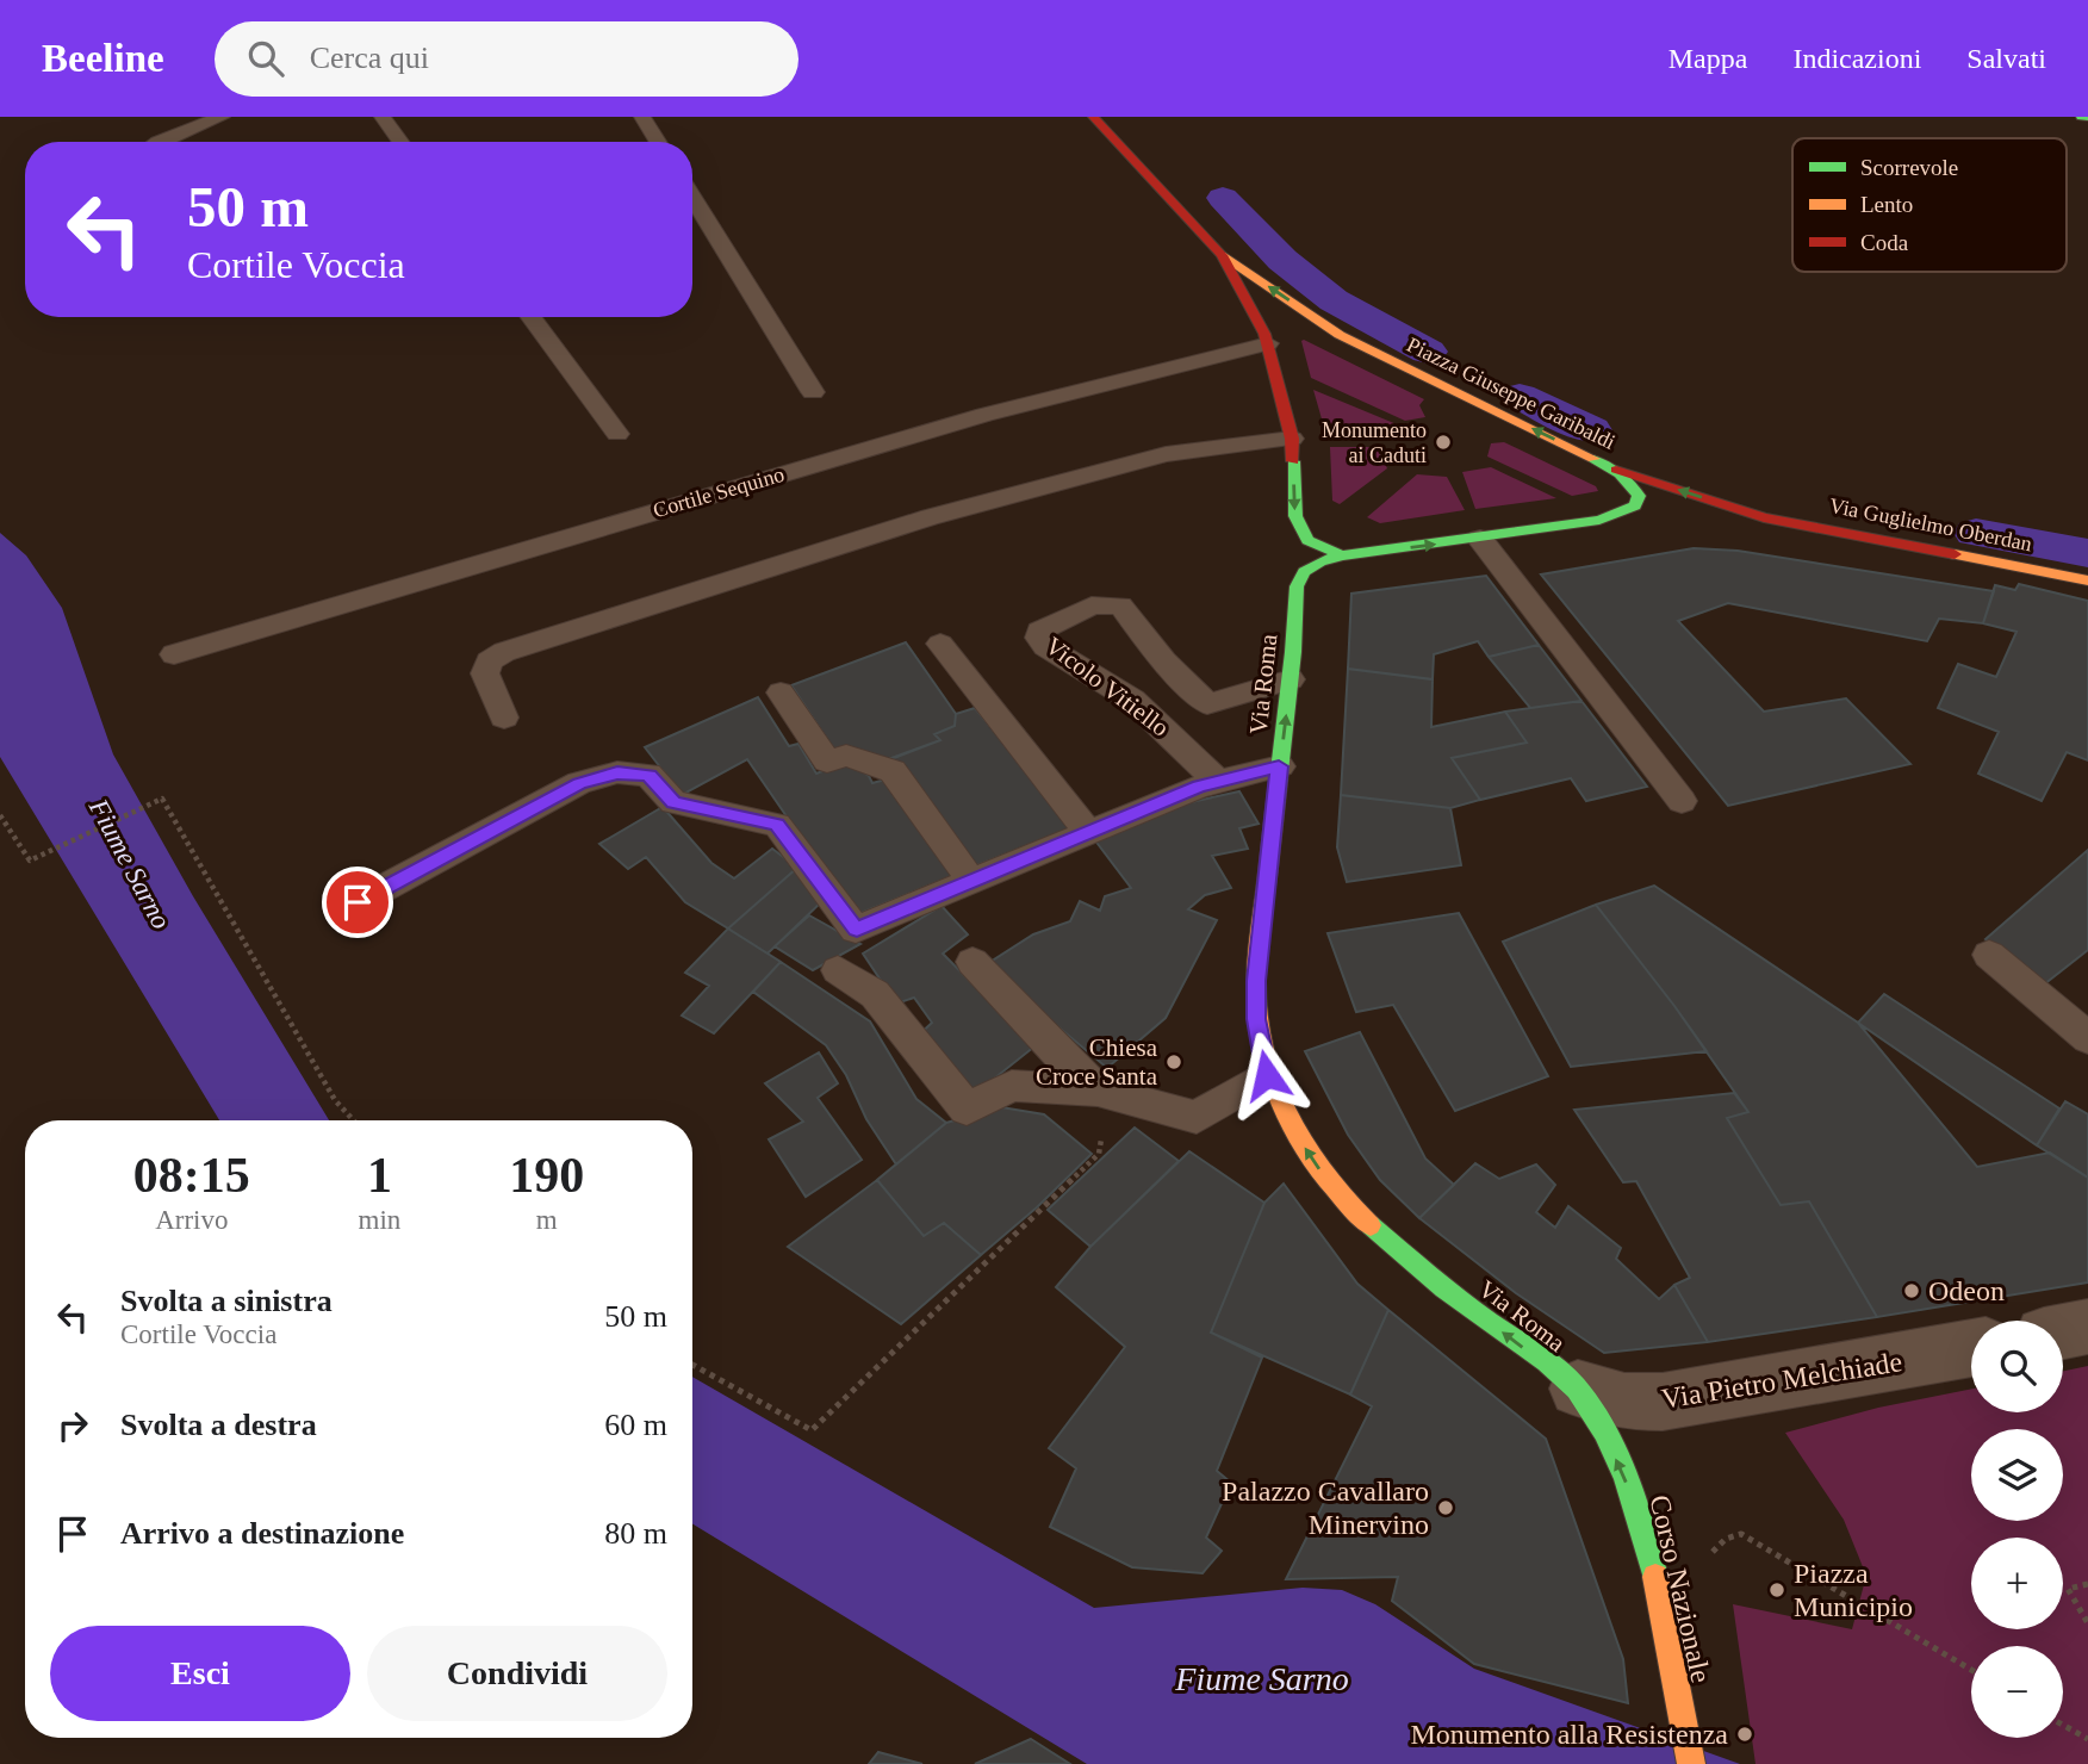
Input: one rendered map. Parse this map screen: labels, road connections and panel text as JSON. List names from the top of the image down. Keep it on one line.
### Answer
{"streets":{"main road":["Piazza Giuseppe Garibaldi","Via Guglielmo Oberdan","Via Roma","Corso Nazionale"],"street":["Via Pietro Melchiade"],"lane":["Cortile Sequino","Vicolo Vitiello"]},"crossings":[["Piazza Giuseppe Garibaldi","Via Guglielmo Oberdan"],["Piazza Giuseppe Garibaldi","Via Roma"],["Via Roma","Vicolo Vitiello"],["Via Roma","Via Pietro Melchiade"],["Via Roma","Corso Nazionale"],["Via Pietro Melchiade","Corso Nazionale"]],"one_way":["Via Roma","Corso Nazionale"],"water":["Fiume Sarno"],"places":["Monumento ai Caduti","Chiesa Croce Santa","Odeon","Palazzo Cavallaro Minervino","Piazza Municipio","Monumento alla Resistenza"],"legend":["Scorrevole","Lento","Coda"],"page":{"header":"Beeline","search":"Cerca qui","nav":["Mappa","Indicazioni","Salvati"],"turn":["50 m","Cortile Voccia"],"eta":["08:15","Arrivo","1","min","190","m"],"list":[{"name":"Svolta a sinistra","note":"Cortile Voccia","value":"50 m"},{"name":"Svolta a destra","value":"60 m"},{"name":"Arrivo a destinazione","value":"80 m"}],"map_buttons":["+","−"],"buttons":["Esci","Condividi"]}}
